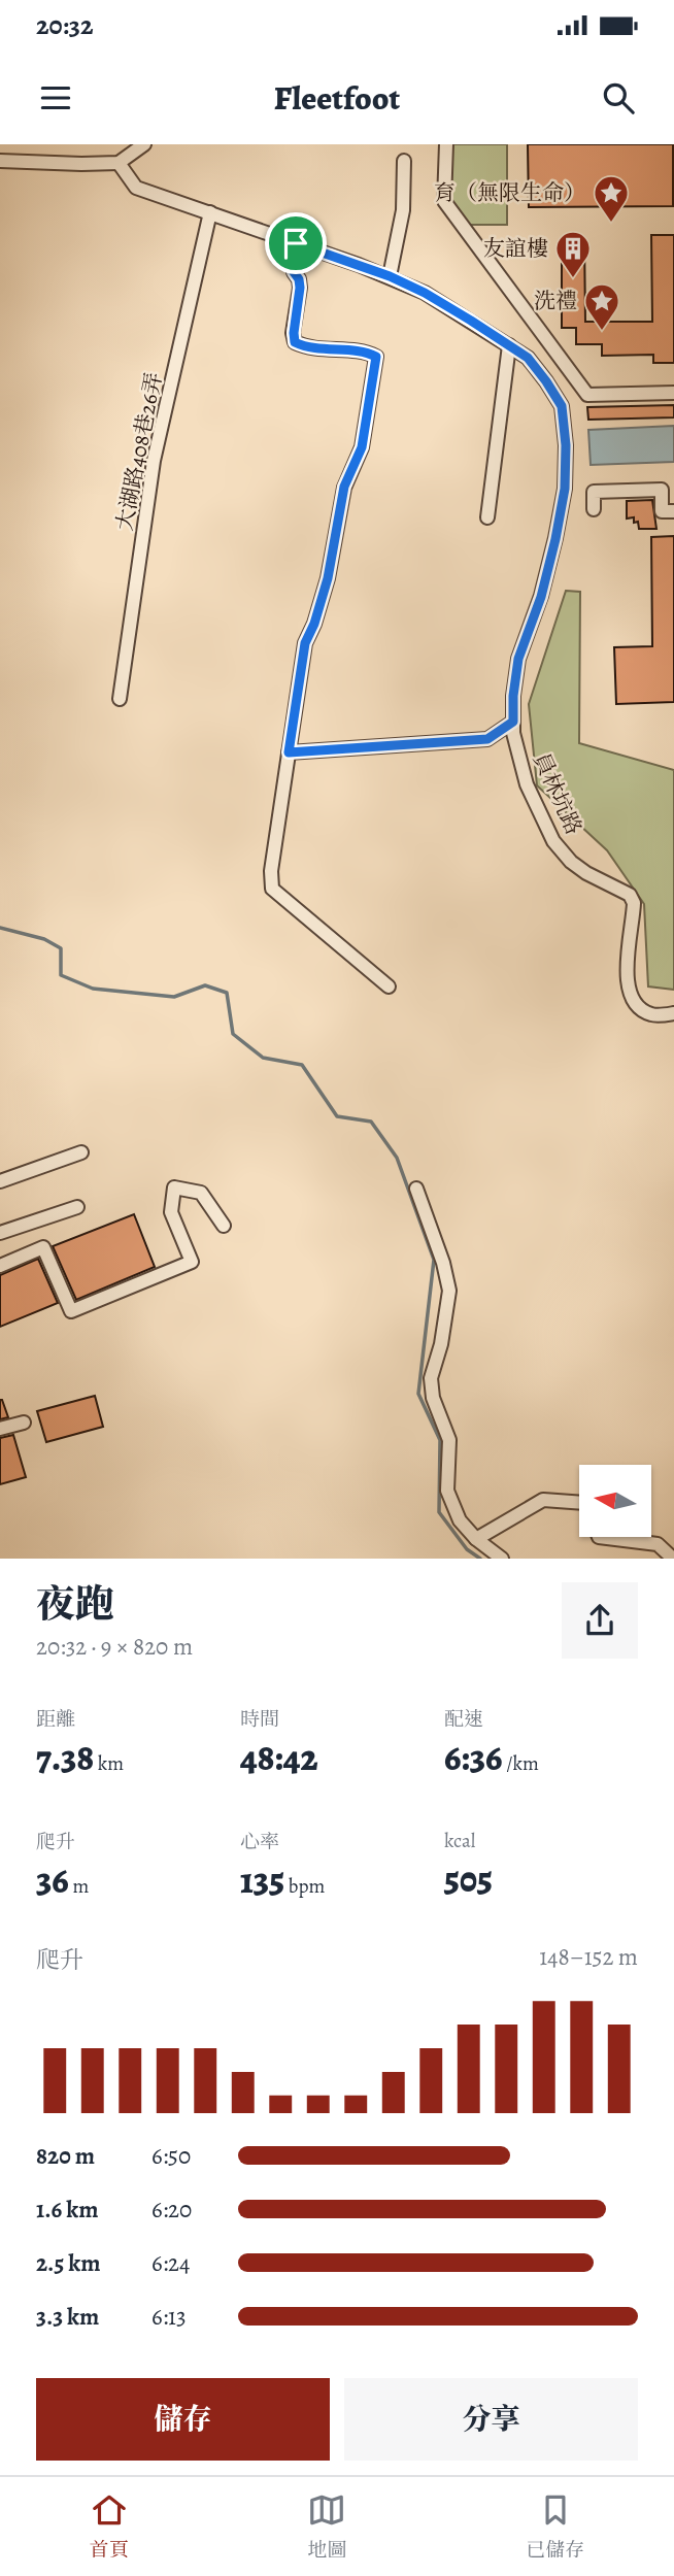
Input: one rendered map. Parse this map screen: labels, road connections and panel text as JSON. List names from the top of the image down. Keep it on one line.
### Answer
{"streets":{"street":["大湖路408巷26弄","員林坑路"]},"places":{"place":["育（無限生命）","洗禮"],"building":["友誼樓"]},"north":"left","page":{"status":"20:32","header":"Fleetfoot","heading":["夜跑","20:32 · 9 × 820 m"],"stats":[["距離","7.38 km"],["時間","48:42"],["配速","6:36 /km"],["爬升","36 m"],["心率","135 bpm"],["kcal","505"]],"chart":["爬升","148–152 m"],"list":[{"name":"820 m","note":"6:50"},{"name":"1.6 km","note":"6:20"},{"name":"2.5 km","note":"6:24"},{"name":"3.3 km","note":"6:13"}],"buttons":["儲存","分享"],"tabs":["首頁","地圖","已儲存"]}}
